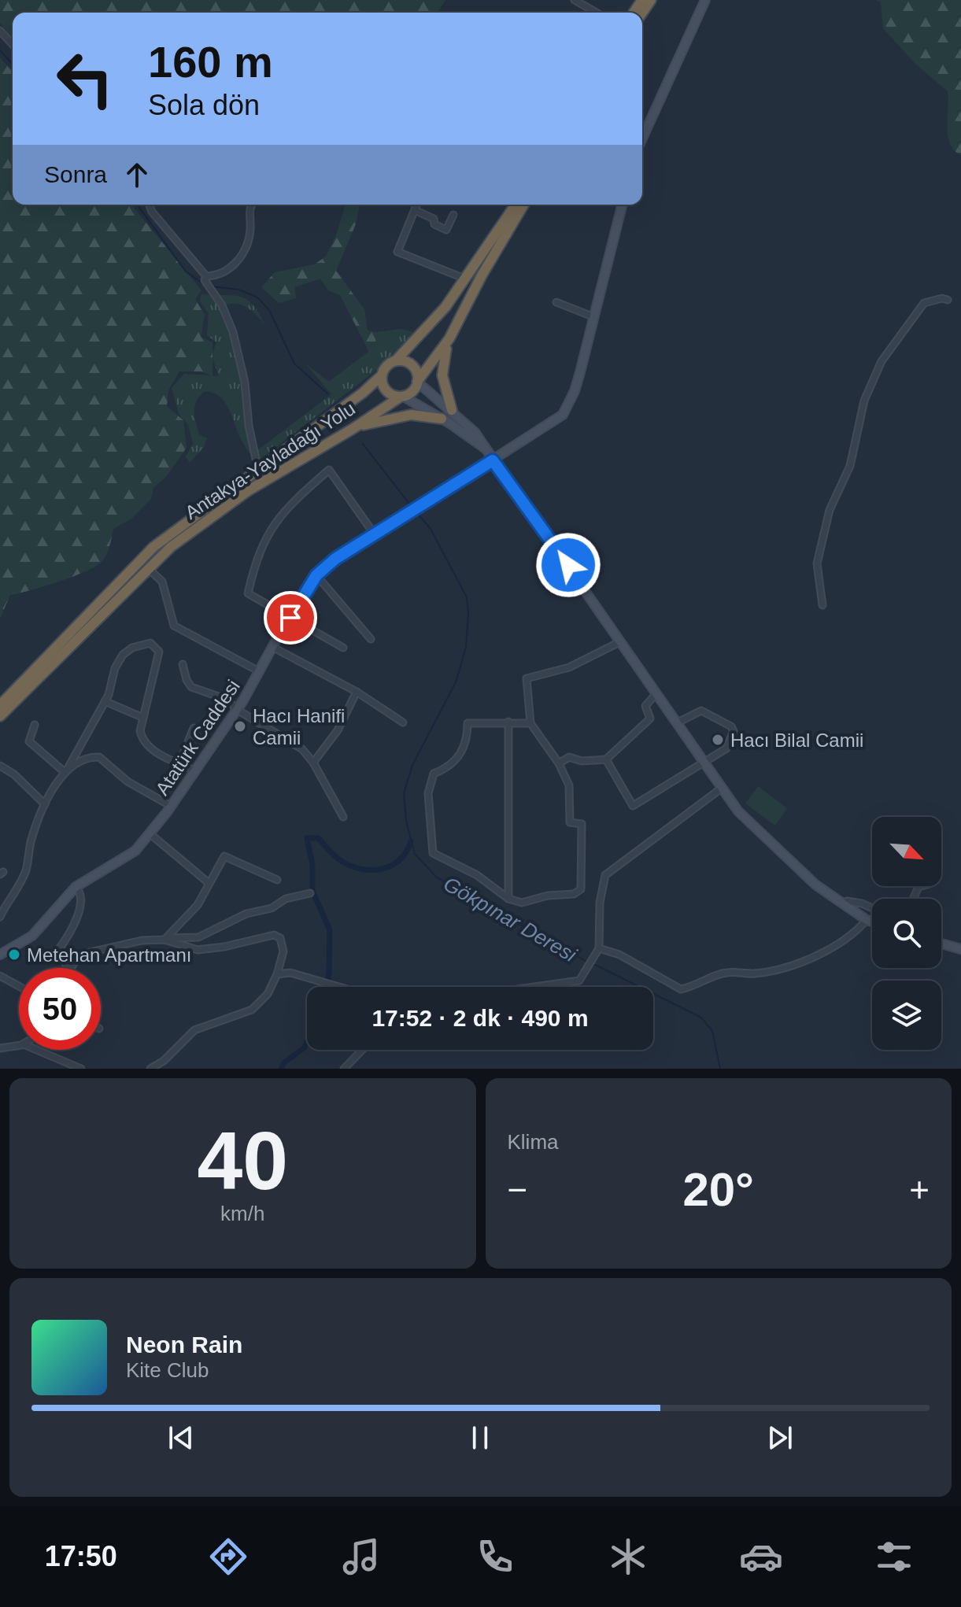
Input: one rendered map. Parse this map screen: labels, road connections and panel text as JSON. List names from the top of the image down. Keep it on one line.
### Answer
{"streets":{"highway":["Antakya-Yayladağı Yolu"],"main road":["Atatürk Caddesi"]},"water":["Gökpınar Deresi"],"places":["Hacı Hanifi Camii","Hacı Bilal Camii","Metehan Apartmanı"],"north":"bottom right","page":{"turn":["160 m","Sola dön"],"then":"Sonra","limit":"50","trip":"17:52 · 2 dk · 490 m","tile":[["40","km/h"],"Klima"],"heat":["−","20°","+"],"song":["Neon Rain","Kite Club"],"tabs":"17:50"}}
